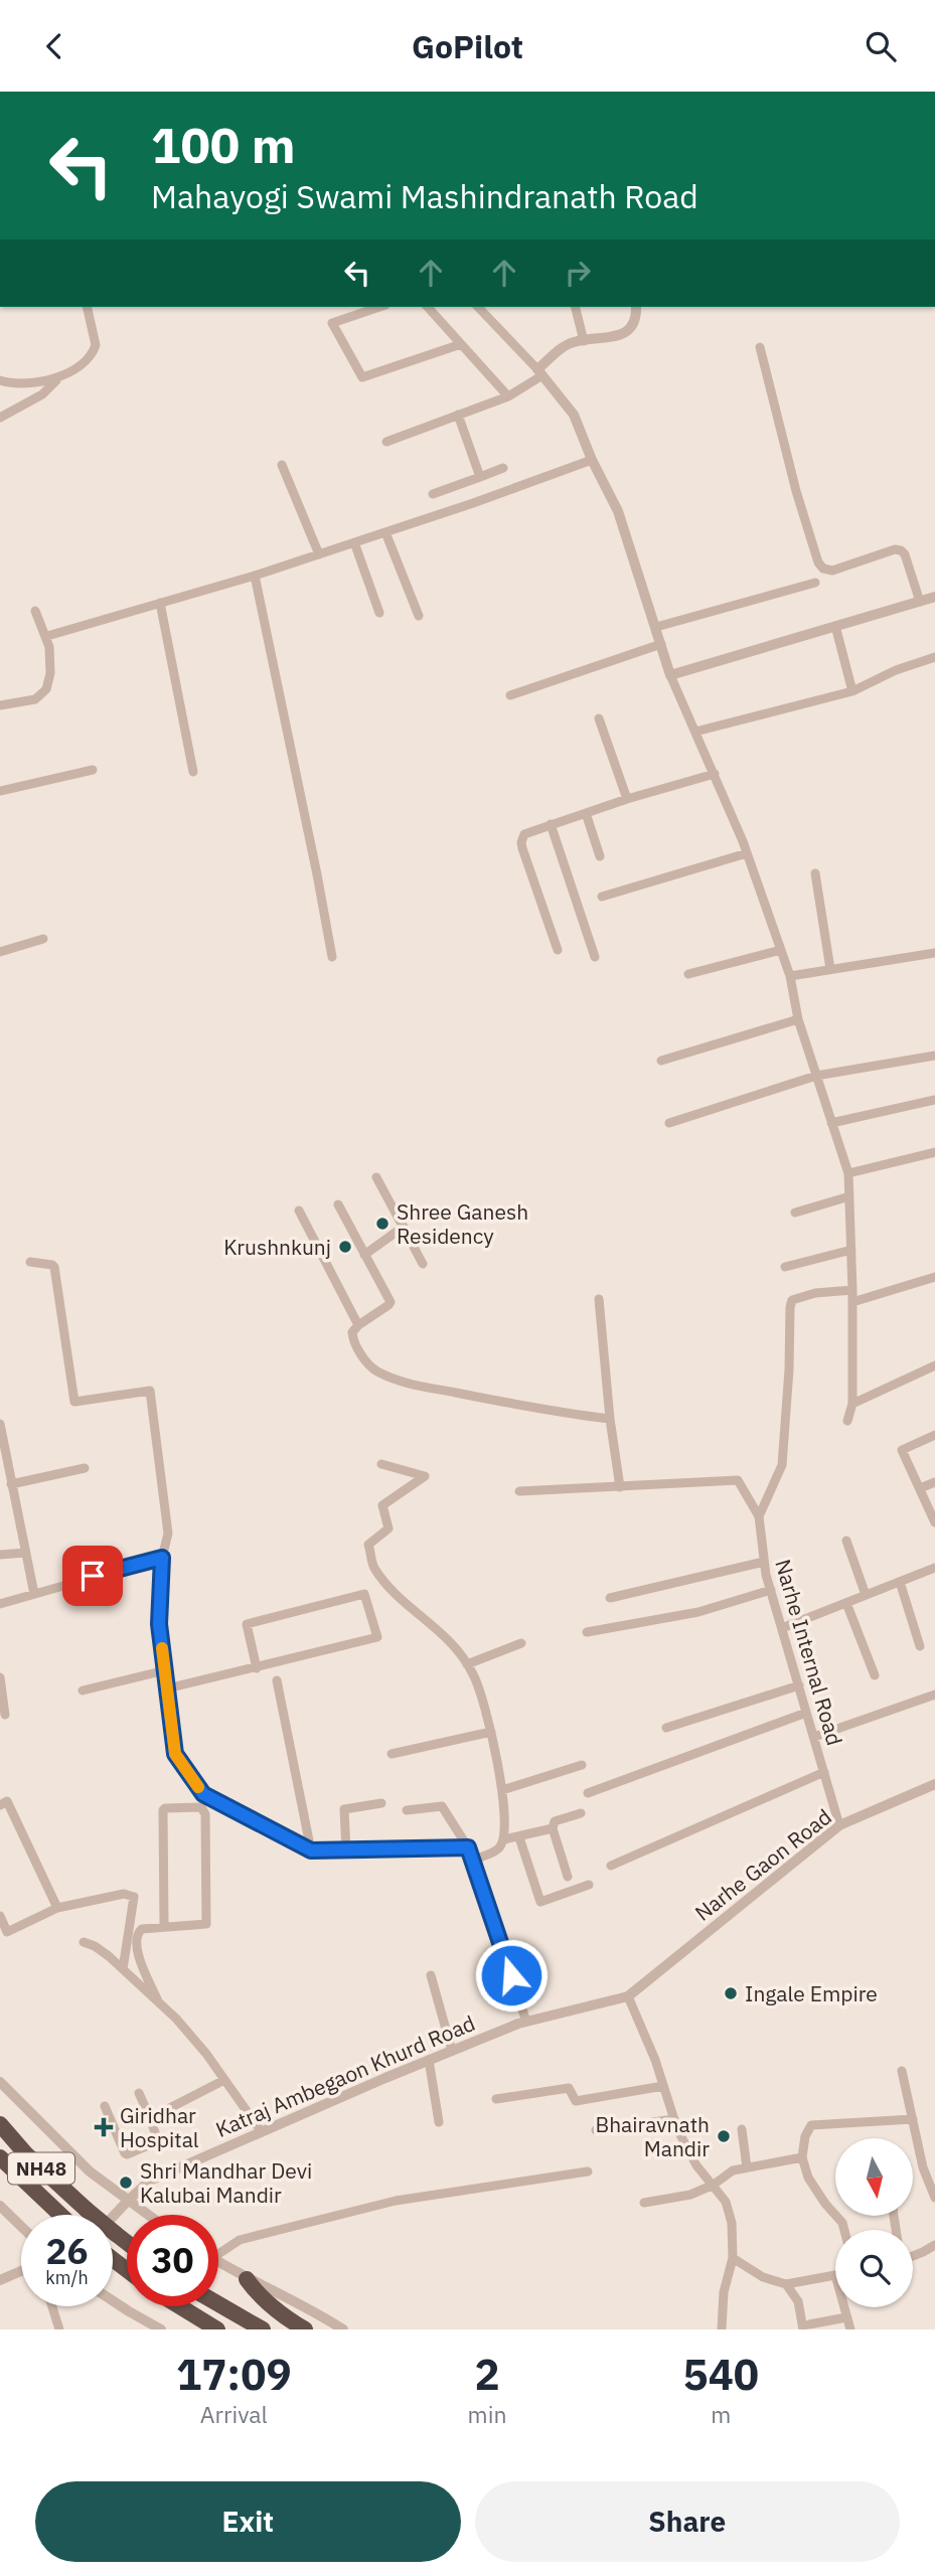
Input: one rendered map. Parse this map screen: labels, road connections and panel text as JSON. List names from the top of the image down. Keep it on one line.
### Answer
{"streets":{"highway":["NH48"],"street":["Narhe Internal Road","Narhe Gaon Road","Katraj Ambegaon Khurd Road"]},"crossings":[["Narhe Internal Road","Narhe Gaon Road"],["Narhe Gaon Road","Katraj Ambegaon Khurd Road"]],"places":{"other":["Shree Ganesh Residency","Krushnkunj","Ingale Empire","Bhairavnath Mandir","Shri Mandhar Devi Kalubai Mandir"],"health":["Giridhar Hospital"]},"north":"bottom","page":{"header":"GoPilot","turn":["100 m","Mahayogi Swami Mashindranath Road"],"speed":"26 km/h","limit":"30","eta":["17:09","Arrival","2","min","540","m"],"buttons":["Exit","Share"]}}
